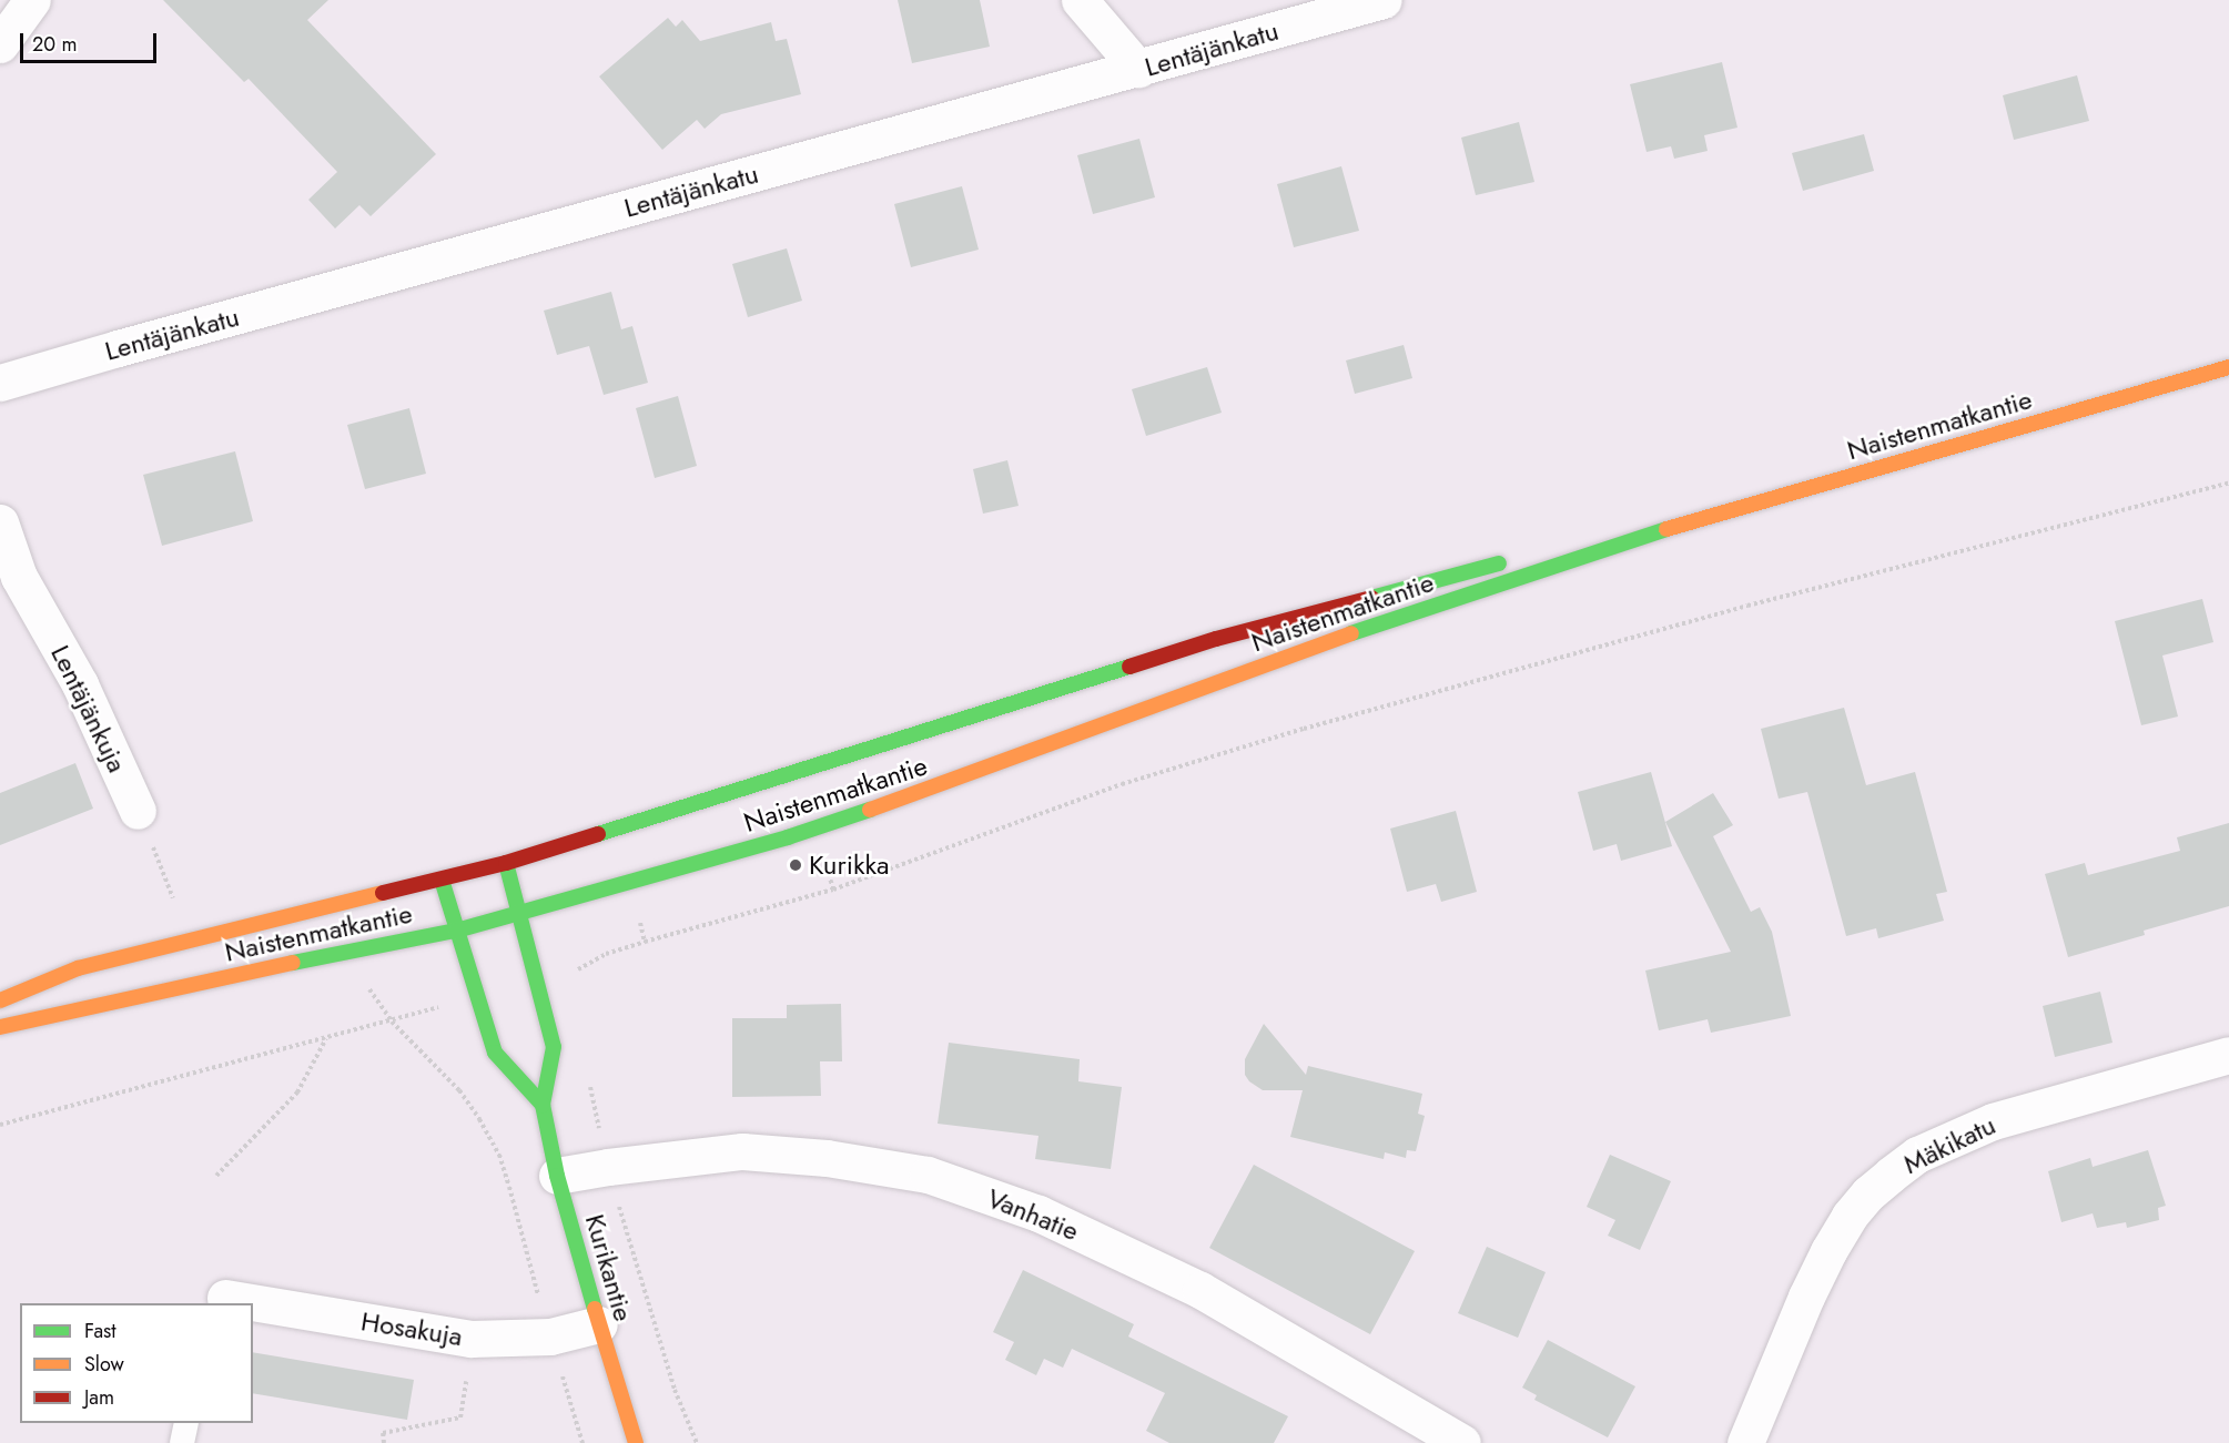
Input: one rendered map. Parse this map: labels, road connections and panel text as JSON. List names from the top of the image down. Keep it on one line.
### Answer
{"streets":{"main road":["Naistenmatkantie","Kurikantie"],"street":["Lentäjänkatu","Lentäjänkuja","Mäkikatu","Vanhatie","Hosakuja"]},"crossings":[["Naistenmatkantie","Kurikantie"],["Vanhatie","Kurikantie"],["Kurikantie","Hosakuja"]],"places":["Kurikka"],"legend":["Fast","Slow","Jam"],"scale_bar":"20 m"}
